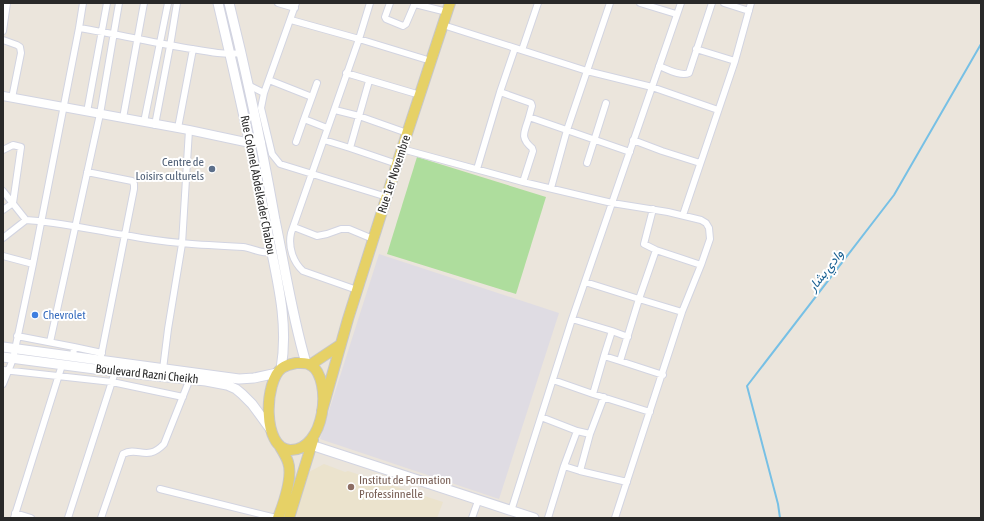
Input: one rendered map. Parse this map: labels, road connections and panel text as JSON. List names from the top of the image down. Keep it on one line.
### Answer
{"streets":{"main road":["Rue 1er Novembre","Rue Colonel Abdelkader Chabou","Boulevard Razni Cheikh"]},"crossings":[["Rue 1er Novembre","Rue Colonel Abdelkader Chabou"],["Rue 1er Novembre","Boulevard Razni Cheikh"],["Rue Colonel Abdelkader Chabou","Boulevard Razni Cheikh"]],"water":["وادي بشار"],"places":["Centre de Loisirs culturels","Chevrolet","Institut de Formation Professinnelle"]}
